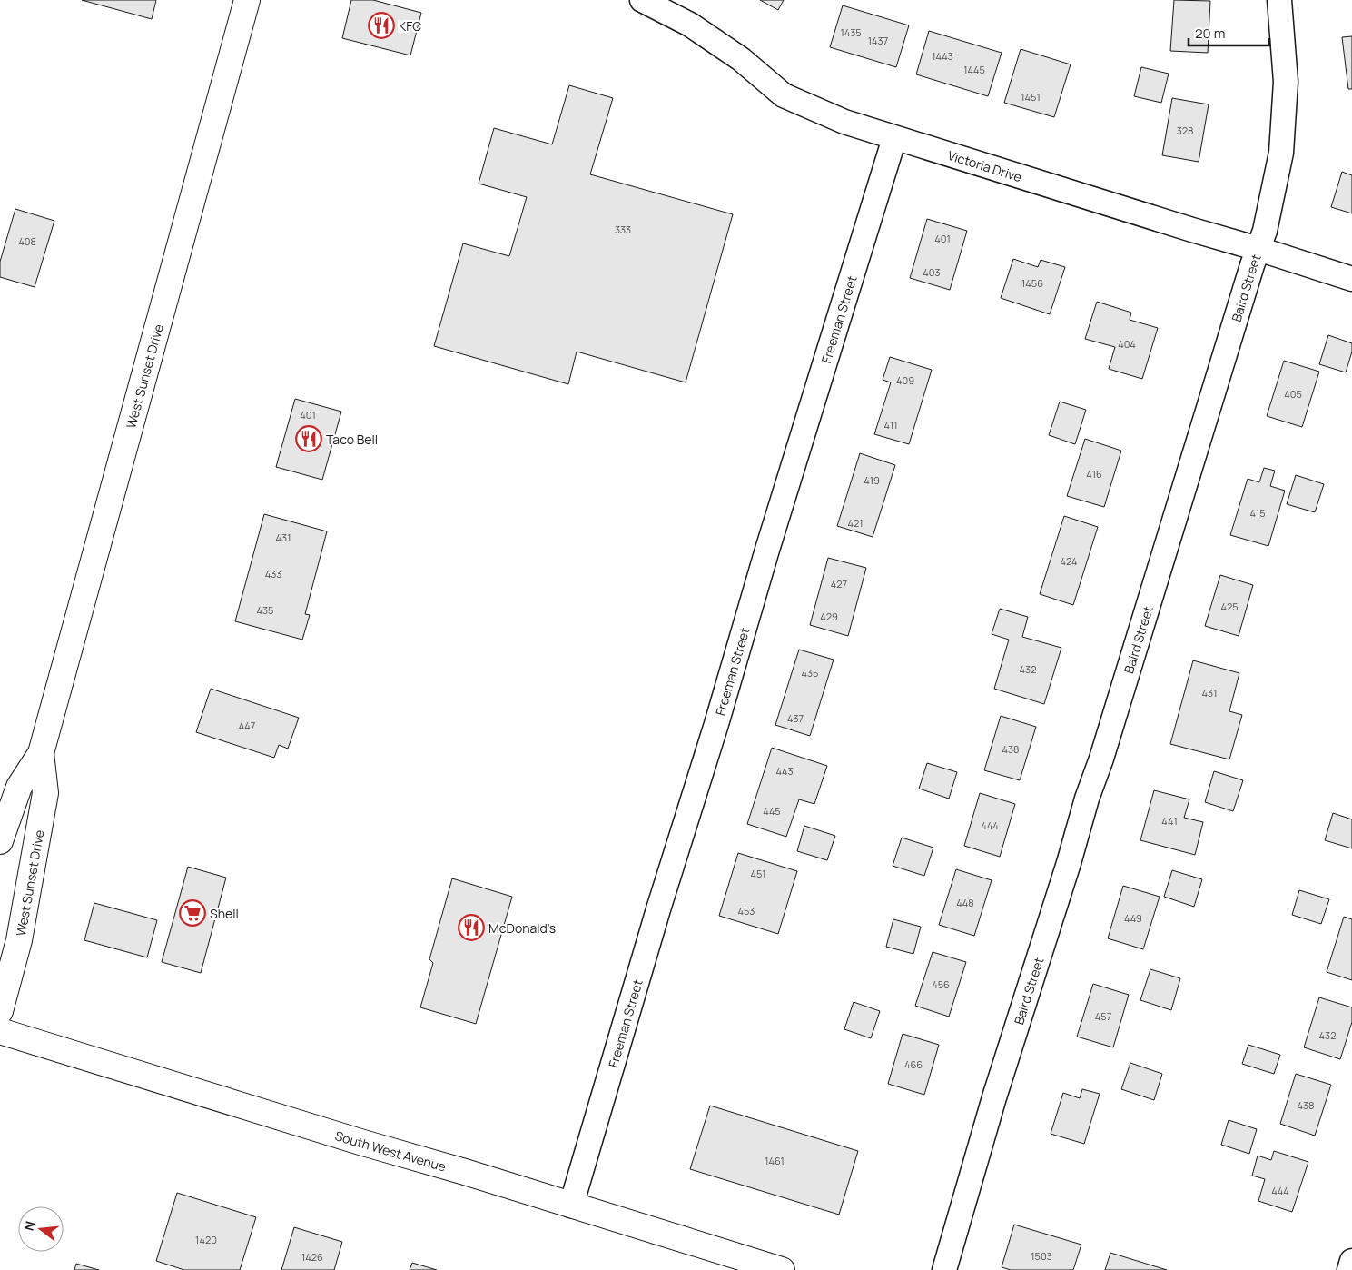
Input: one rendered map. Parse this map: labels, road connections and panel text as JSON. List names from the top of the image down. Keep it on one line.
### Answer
{"streets":{"main road":["West Sunset Drive","South West Avenue"],"street":["Victoria Drive","Baird Street","Freeman Street"]},"crossings":[["Victoria Drive","Baird Street"],["Victoria Drive","Freeman Street"],["Freeman Street","South West Avenue"]],"places":{"restaurant":["KFC","Taco Bell","McDonald's"],"supermarket":["Shell"]},"house_numbers":["1435","1437","1443","1445","1451","328","333","401","408","403","1456","404","409","405","401","411","416","419","415","421","431","424","433","427","425","435","429","432","435","431","437","447","438","443","445","441","444","451","448","453","449","456","457","432","466","438","1461","444","1420","1503","1426"],"scale_bar":"20 m","north":"left"}
